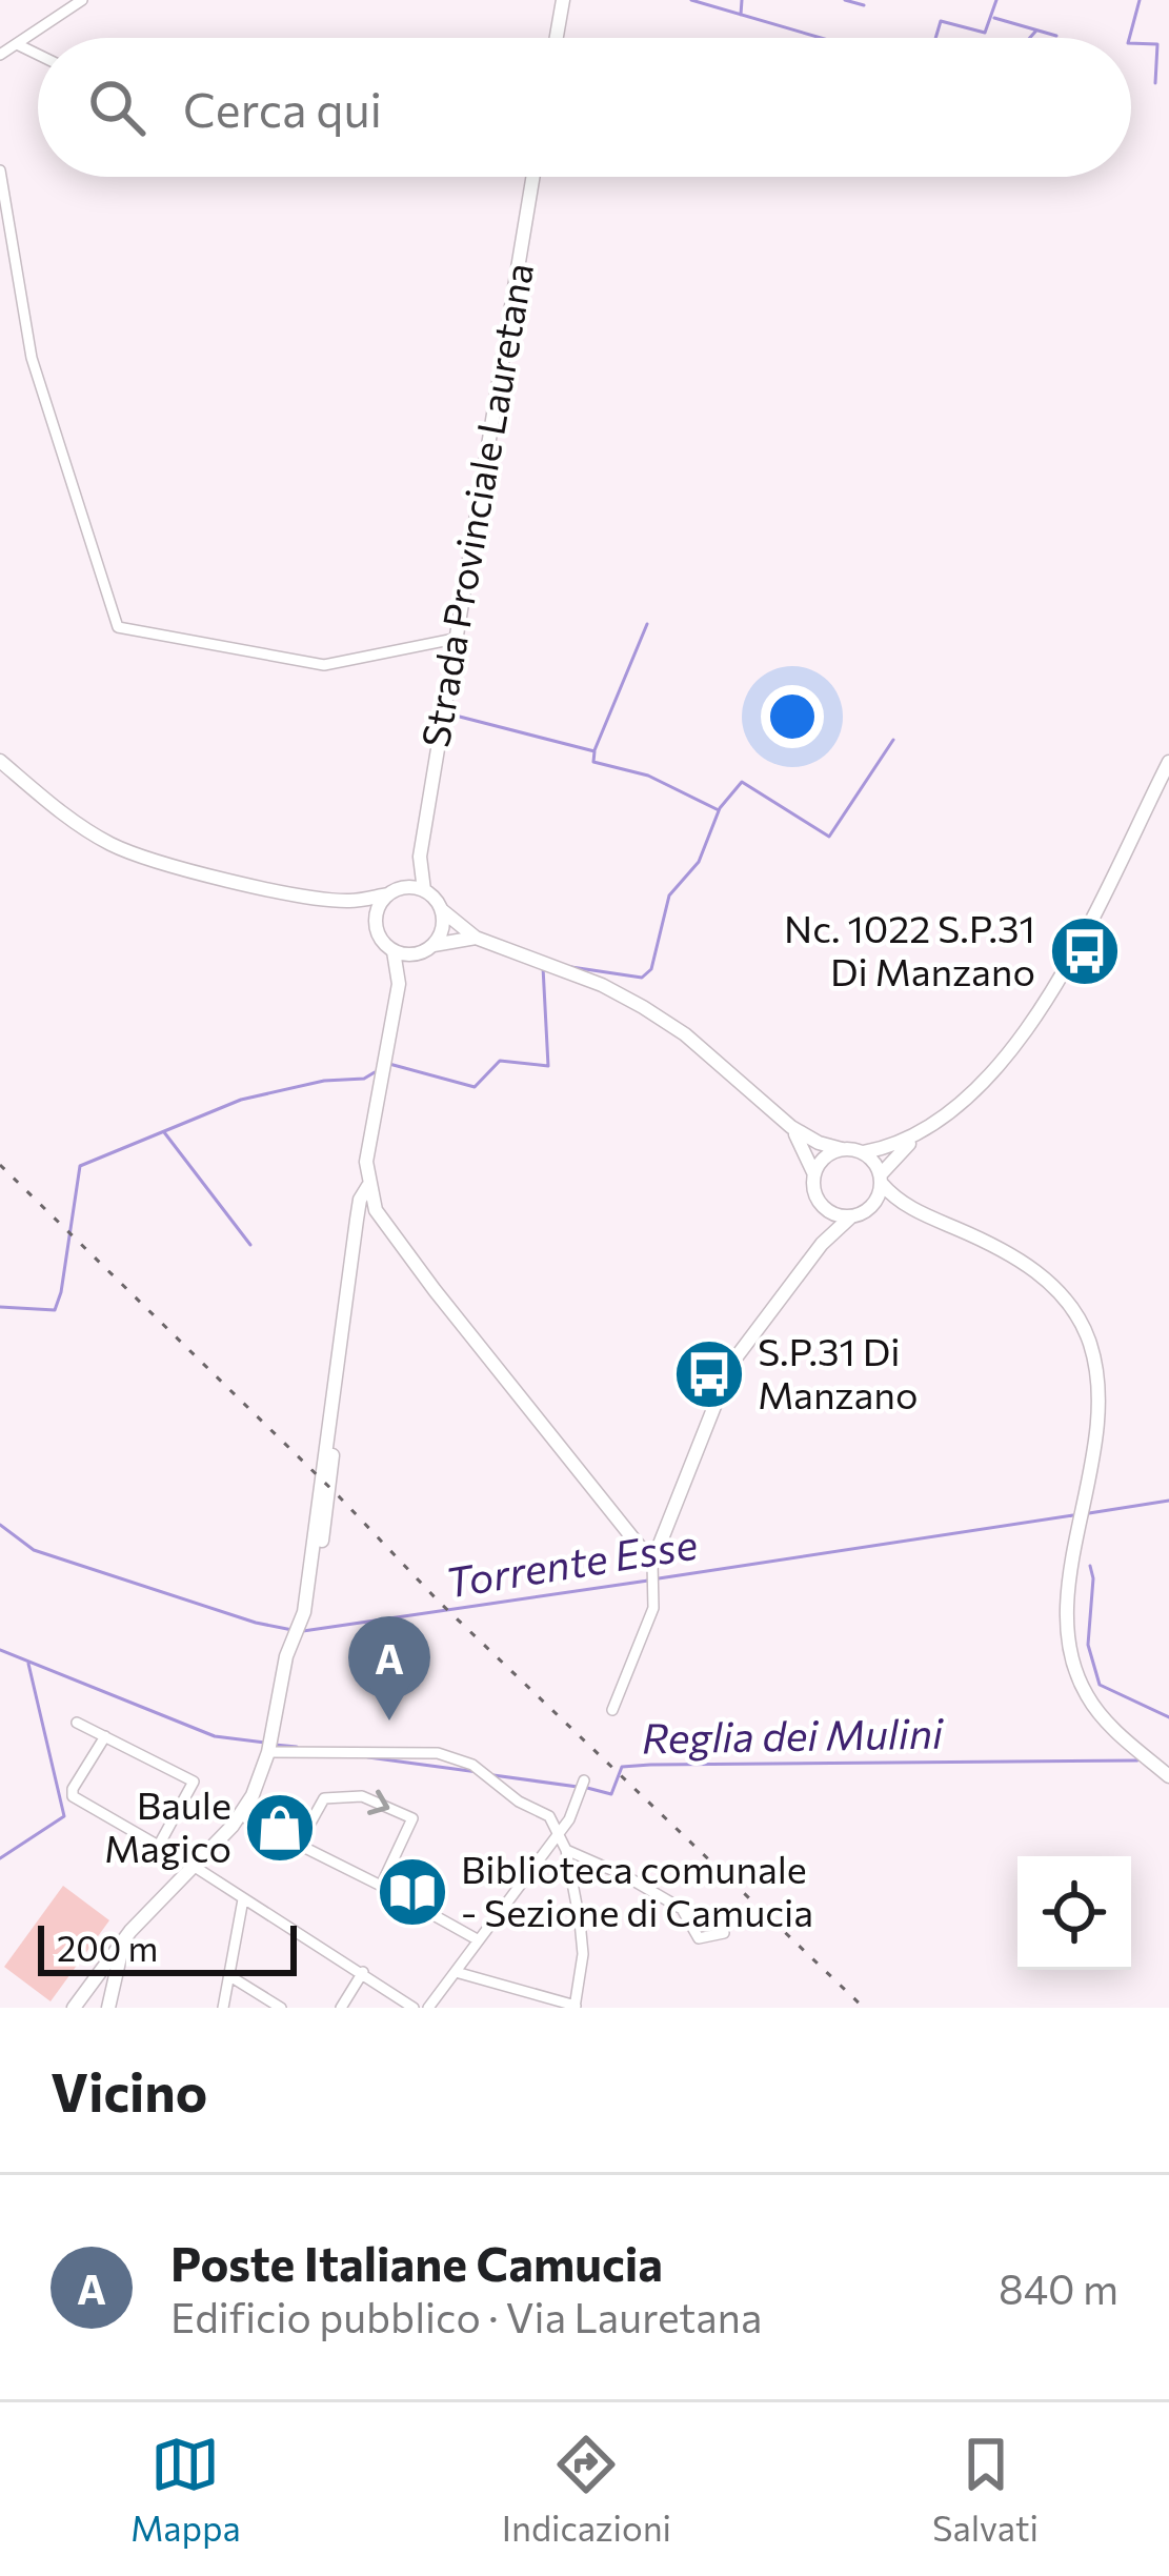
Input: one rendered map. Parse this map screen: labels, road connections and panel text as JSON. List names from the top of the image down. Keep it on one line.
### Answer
{"streets":{"main road":["Strada Provinciale Lauretana"]},"water":["Torrente Esse","Reglia dei Mulini"],"places":{"bus stop":["Nc. 1022 S.P.31 Di Manzano","S.P.31 Di Manzano"],"shop":["Baule Magico"],"library":["Biblioteca comunale - Sezione di Camucia"]},"scale_bar":"200 m","page":{"search":"Cerca qui","pins":"A","scale":"200 m","heading":"Vicino","list":[{"mark":"A","name":"Poste Italiane Camucia","note":"Edificio pubblico · Via Lauretana","value":"840 m"}],"nav":["Mappa","Indicazioni","Salvati"]}}
